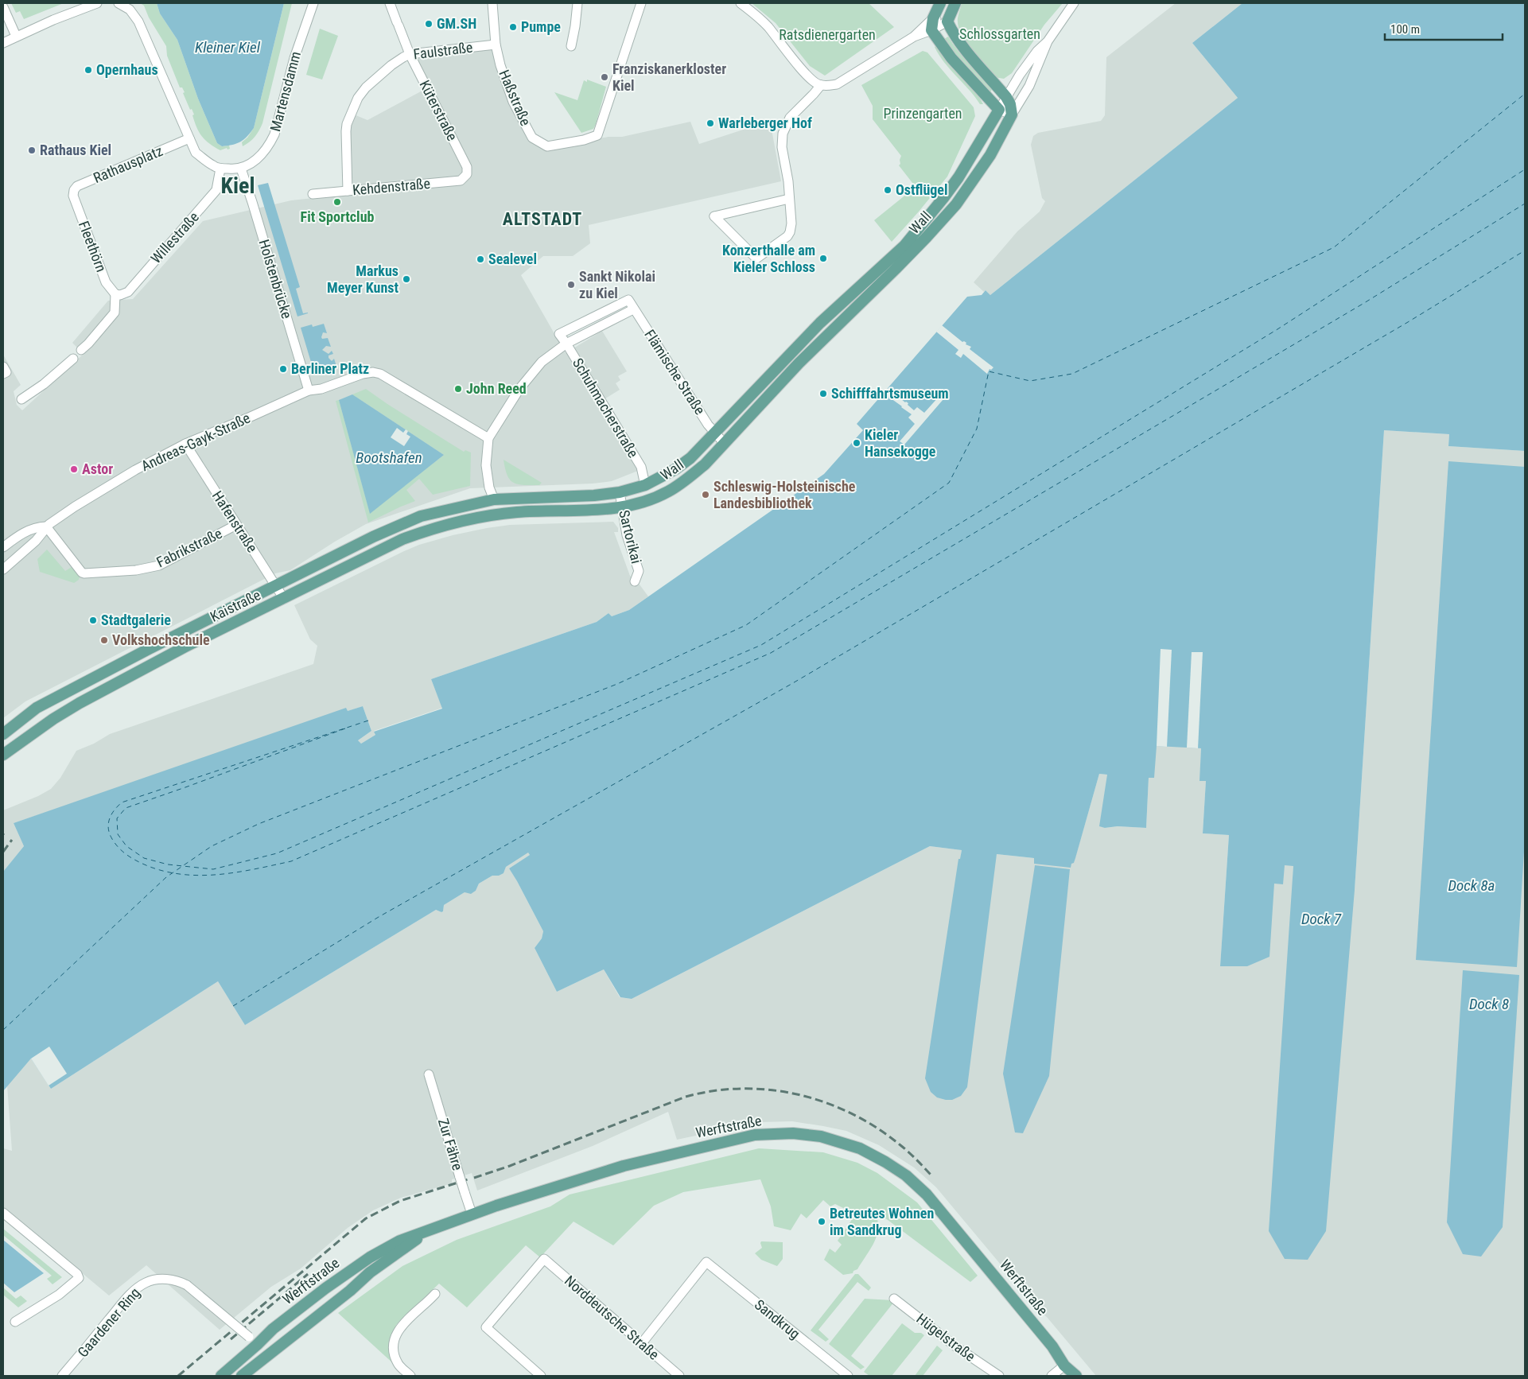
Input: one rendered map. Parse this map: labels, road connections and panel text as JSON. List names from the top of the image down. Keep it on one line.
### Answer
{"streets":{"main road":["Wall","Kaistraße","Werftstraße"],"street":["Faulstraße","Martensdamm","Haßstraße","Küterstraße","Rathausplatz","Kehdenstraße","Willestraße","Fleethörn","Holstenbrücke","Flämische Straße","Schuhmacherstraße","Andreas-Gayk-Straße","Hafenstraße","Sartorikai","Fabrikstraße","Zur Fähre","Norddeutsche Straße","Sandkrug","Gaardener Ring","Hügelstraße"]},"crossings":[["Faulstraße","Haßstraße"],["Faulstraße","Küterstraße"],["Faulstraße","Kehdenstraße"],["Martensdamm","Holstenbrücke"],["Küterstraße","Kehdenstraße"],["Rathausplatz","Fleethörn"],["Wall","Flämische Straße"],["Wall","Schuhmacherstraße"],["Wall","Sartorikai"],["Wall","Kaistraße"],["Willestraße","Fleethörn"],["Holstenbrücke","Andreas-Gayk-Straße"],["Flämische Straße","Schuhmacherstraße"],["Andreas-Gayk-Straße","Hafenstraße"],["Andreas-Gayk-Straße","Fabrikstraße"],["Hafenstraße","Fabrikstraße"],["Hafenstraße","Kaistraße"],["Werftstraße","Zur Fähre"],["Werftstraße","Gaardener Ring"],["Norddeutsche Straße","Sandkrug"]],"districts":["Kiel","ALTSTADT"],"water":["Kleiner Kiel","Bootshafen","Dock 8a","Dock 7","Dock 8"],"parks":["Schlossgarten","Ratsdienergarten","Prinzengarten"],"places":["GM.SH","Pumpe","Opernhaus","Franziskanerkloster Kiel","Warleberger Hof","Rathaus Kiel","Ostflügel","Fit Sportclub","Konzerthalle am Kieler Schloss","Sealevel","Markus Meyer Kunst","Sankt Nikolai zu Kiel","Berliner Platz","John Reed","Schifffahrtsmuseum","Kieler Hansekogge","Astor","Schleswig-Holsteinische Landesbibliothek","Stadtgalerie","Volkshochschule","Betreutes Wohnen im Sandkrug"],"scale_bar":"100 m"}
